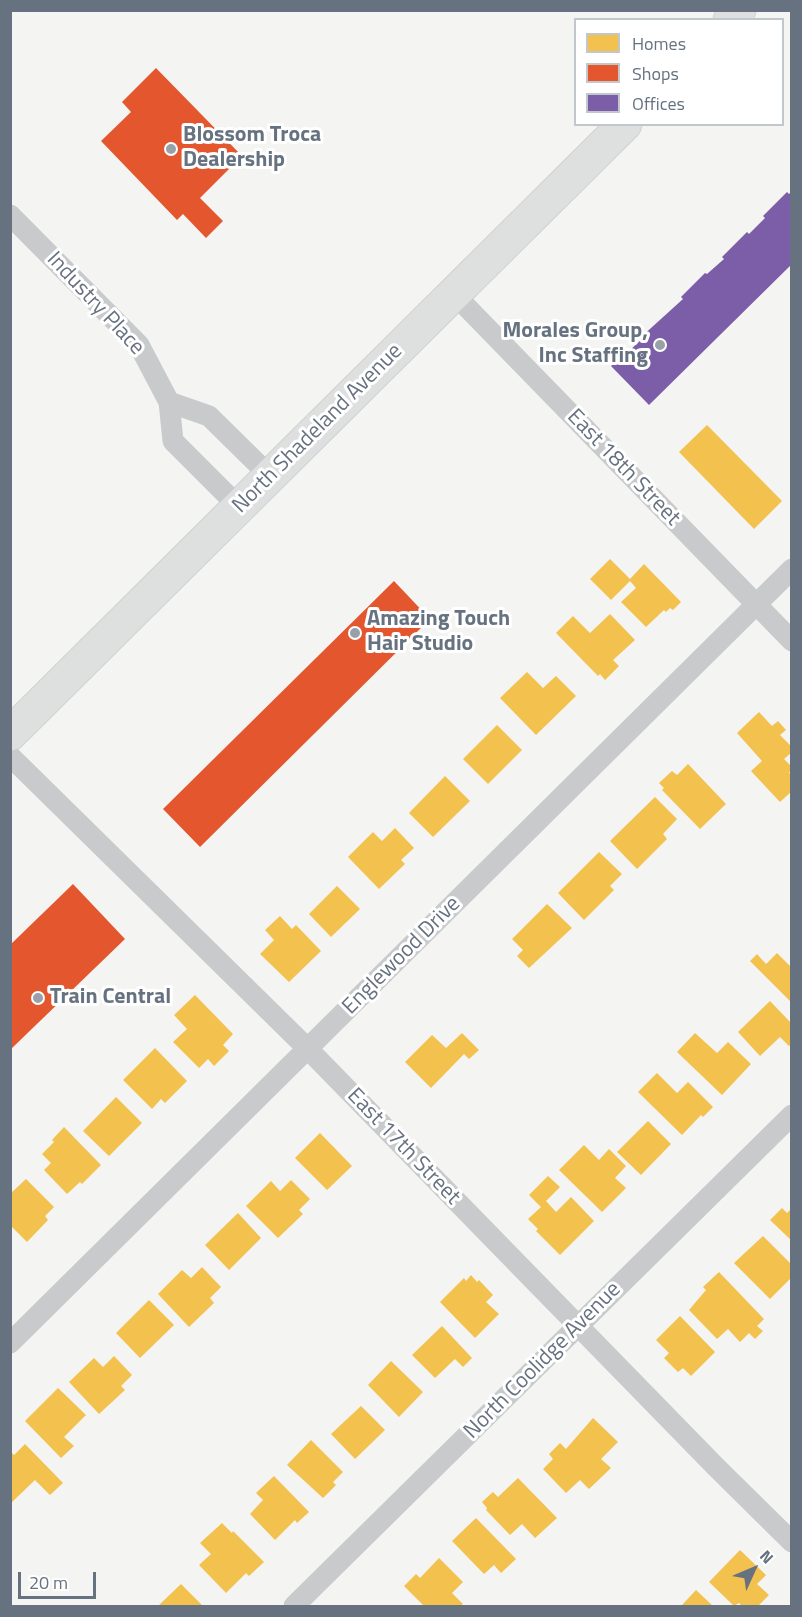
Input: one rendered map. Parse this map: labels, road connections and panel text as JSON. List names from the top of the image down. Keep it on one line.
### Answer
{"streets":{"main road":["North Shadeland Avenue"],"street":["Industry Place","East 18th Street","Englewood Drive","East 17th Street","North Coolidge Avenue"]},"crossings":[["Industry Place","North Shadeland Avenue"],["North Shadeland Avenue","East 18th Street"],["East 18th Street","Englewood Drive"],["Englewood Drive","East 17th Street"],["East 17th Street","North Coolidge Avenue"]],"places":["Blossom Troca Dealership","Morales Group, Inc Staffing","Amazing Touch Hair Studio","Train Central"],"legend":["Homes","Shops","Offices"],"scale_bar":"20 m","north":"top right"}
